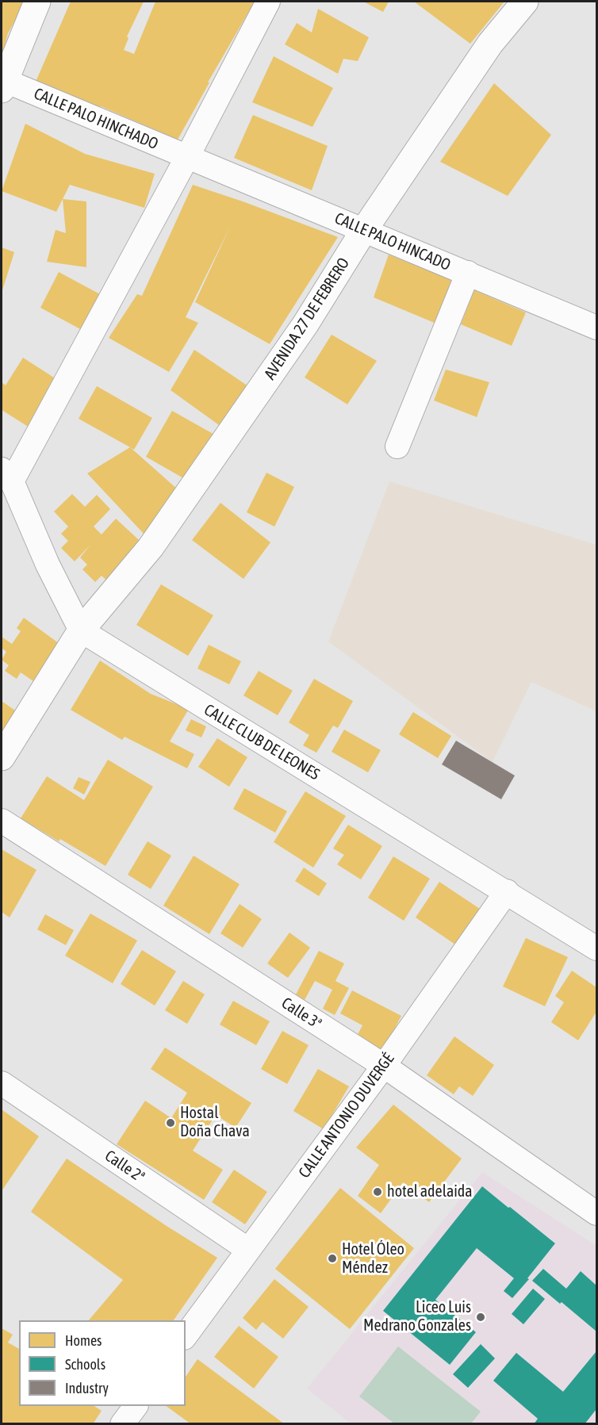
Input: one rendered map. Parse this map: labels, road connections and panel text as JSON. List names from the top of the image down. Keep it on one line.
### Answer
{"streets":{"main road":["AVENIDA 27 DE FEBRERO"],"street":["CALLE PALO HINCHADO","CALLE PALO HINCADO","CALLE CLUB DE LEONES","Calle 3ª","CALLE ANTONIO DUVERGÉ","Calle 2ª"]},"crossings":[["CALLE PALO HINCHADO","CALLE PALO HINCADO"],["CALLE PALO HINCADO","AVENIDA 27 DE FEBRERO"],["AVENIDA 27 DE FEBRERO","CALLE CLUB DE LEONES"],["CALLE CLUB DE LEONES","CALLE ANTONIO DUVERGÉ"],["Calle 3ª","CALLE ANTONIO DUVERGÉ"],["CALLE ANTONIO DUVERGÉ","Calle 2ª"]],"places":["Hostal Doña Chava","hotel adelaida","Hotel Óleo Méndez","Liceo Luis Medrano Gonzales"],"legend":["Homes","Schools","Industry"]}
